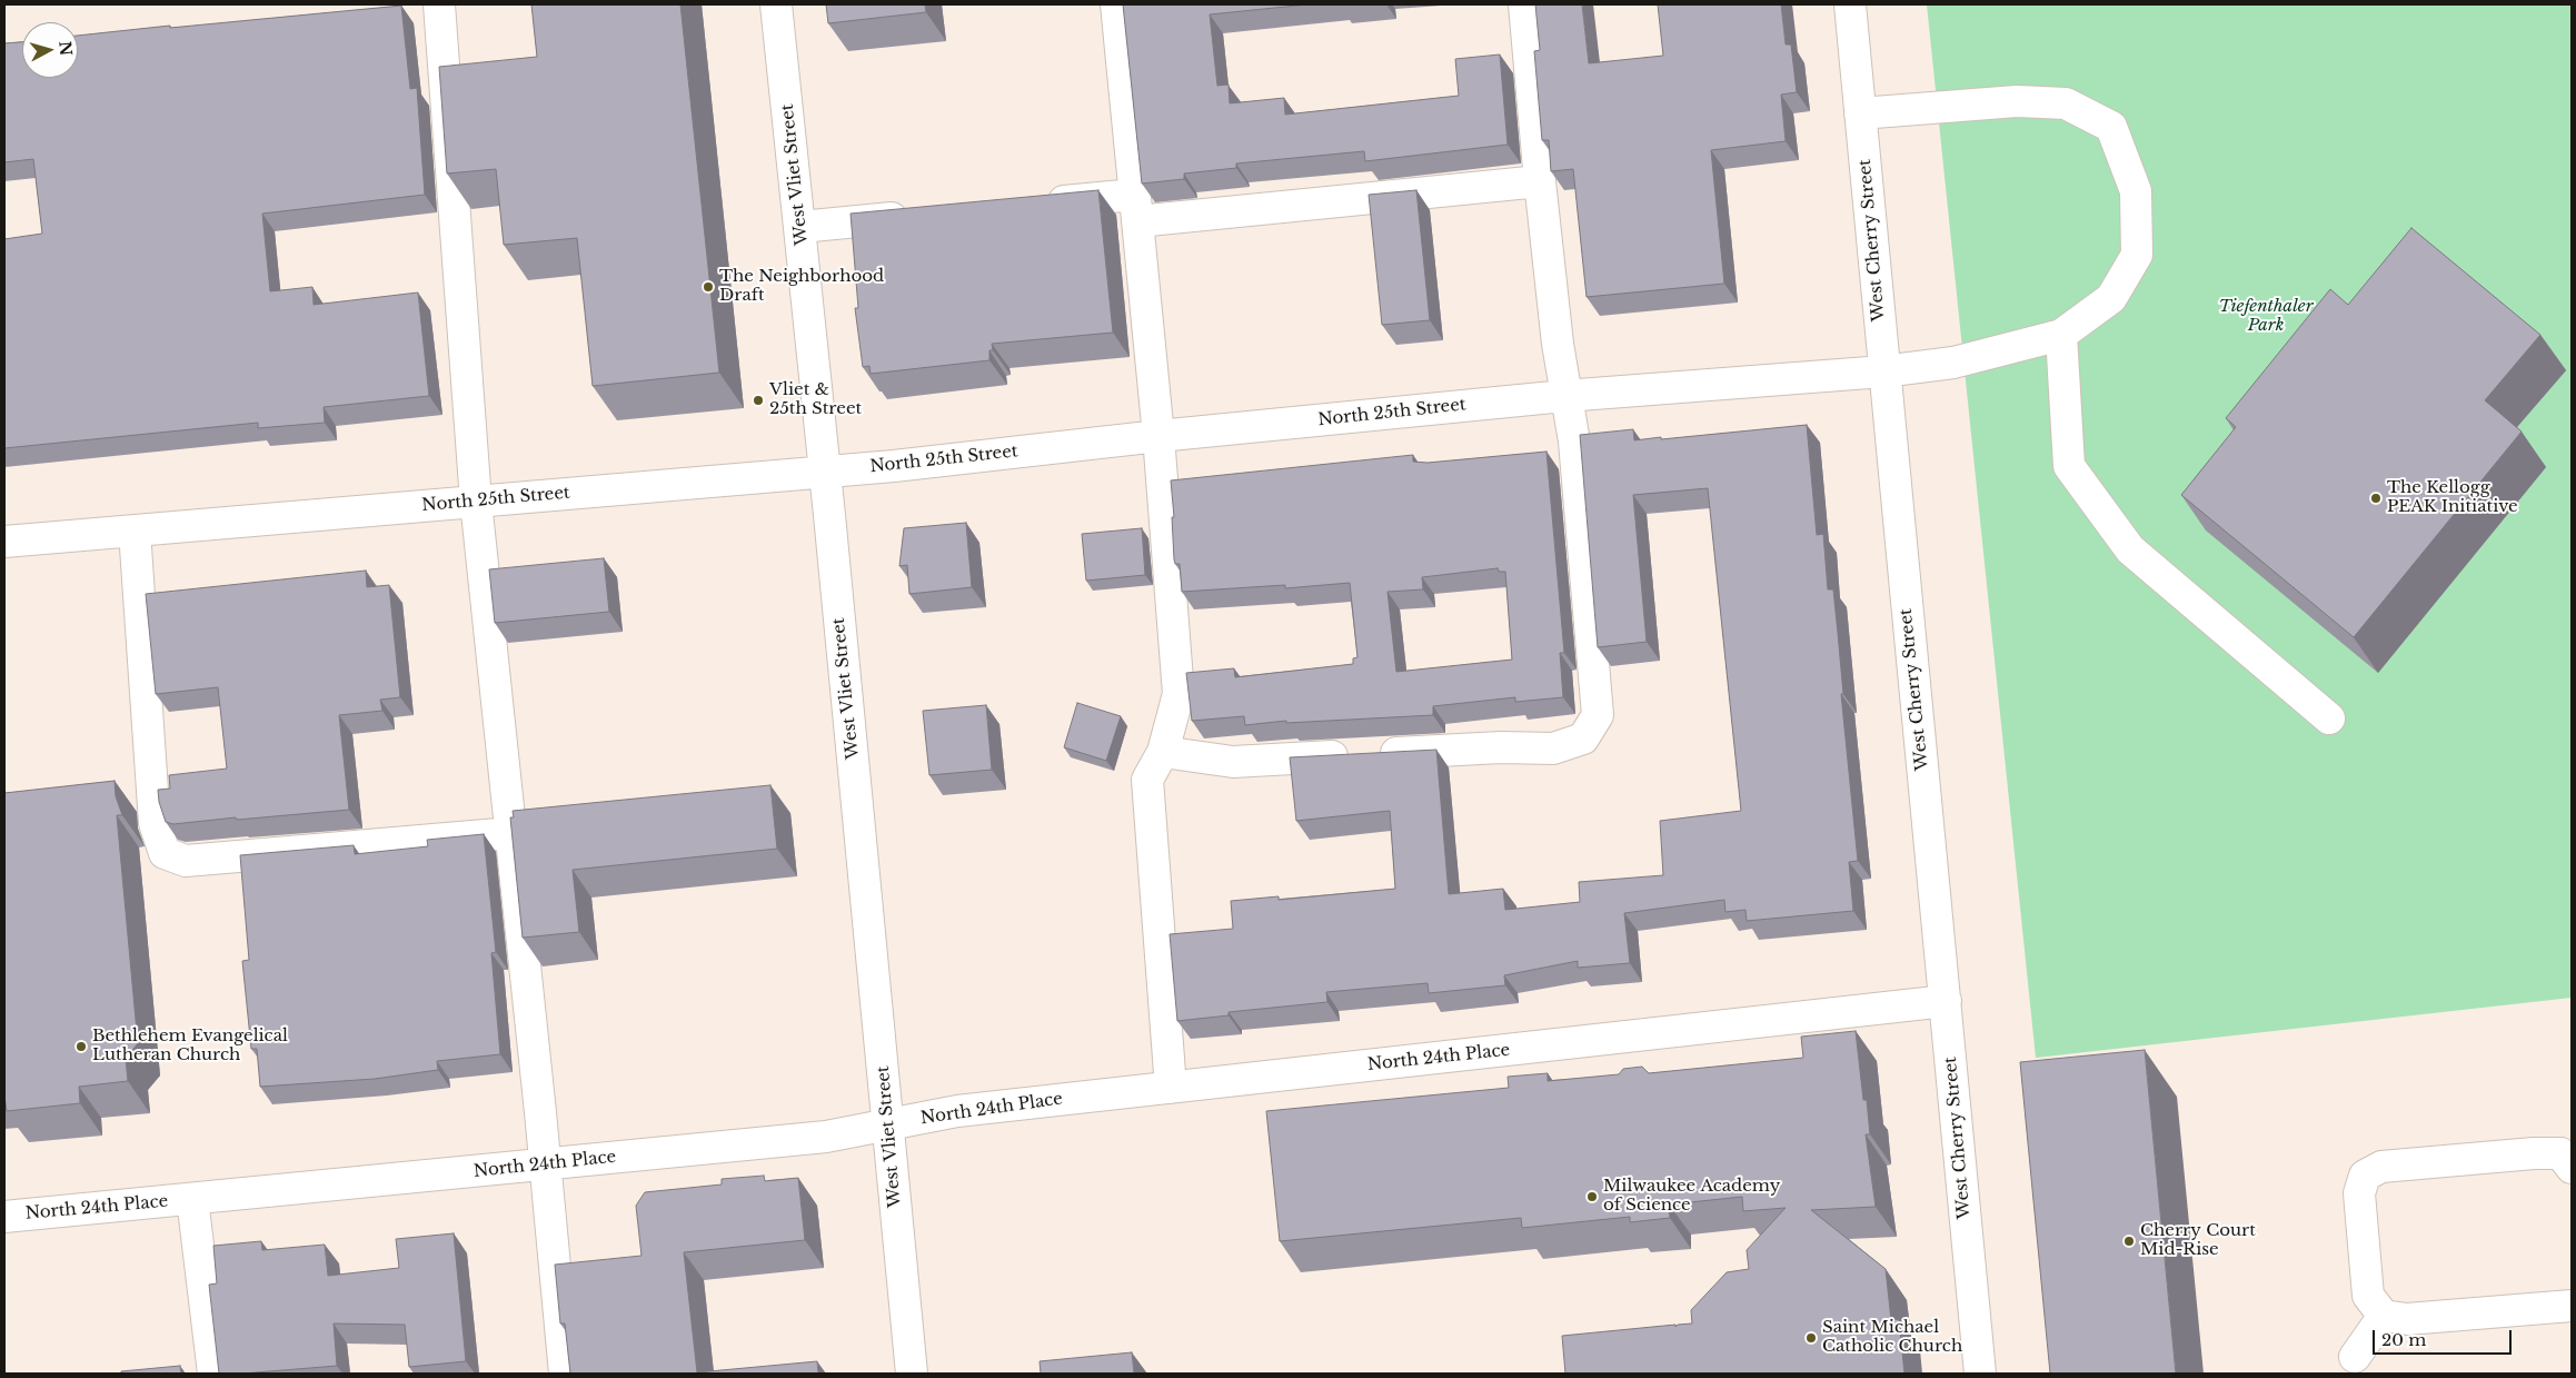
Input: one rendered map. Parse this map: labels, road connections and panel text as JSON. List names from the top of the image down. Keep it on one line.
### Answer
{"streets":{"street":["West Vliet Street","West Cherry Street","North 25th Street","North 24th Place"]},"crossings":[["West Vliet Street","North 25th Street"],["West Vliet Street","North 24th Place"],["West Cherry Street","North 25th Street"],["West Cherry Street","North 24th Place"]],"parks":["Tiefenthaler Park"],"places":["The Neighborhood Draft","Vliet & 25th Street","The Kellogg PEAK Initiative","Bethlehem Evangelical Lutheran Church","Milwaukee Academy of Science","Cherry Court Mid-Rise","Saint Michael Catholic Church"],"scale_bar":"20 m","north":"right"}
